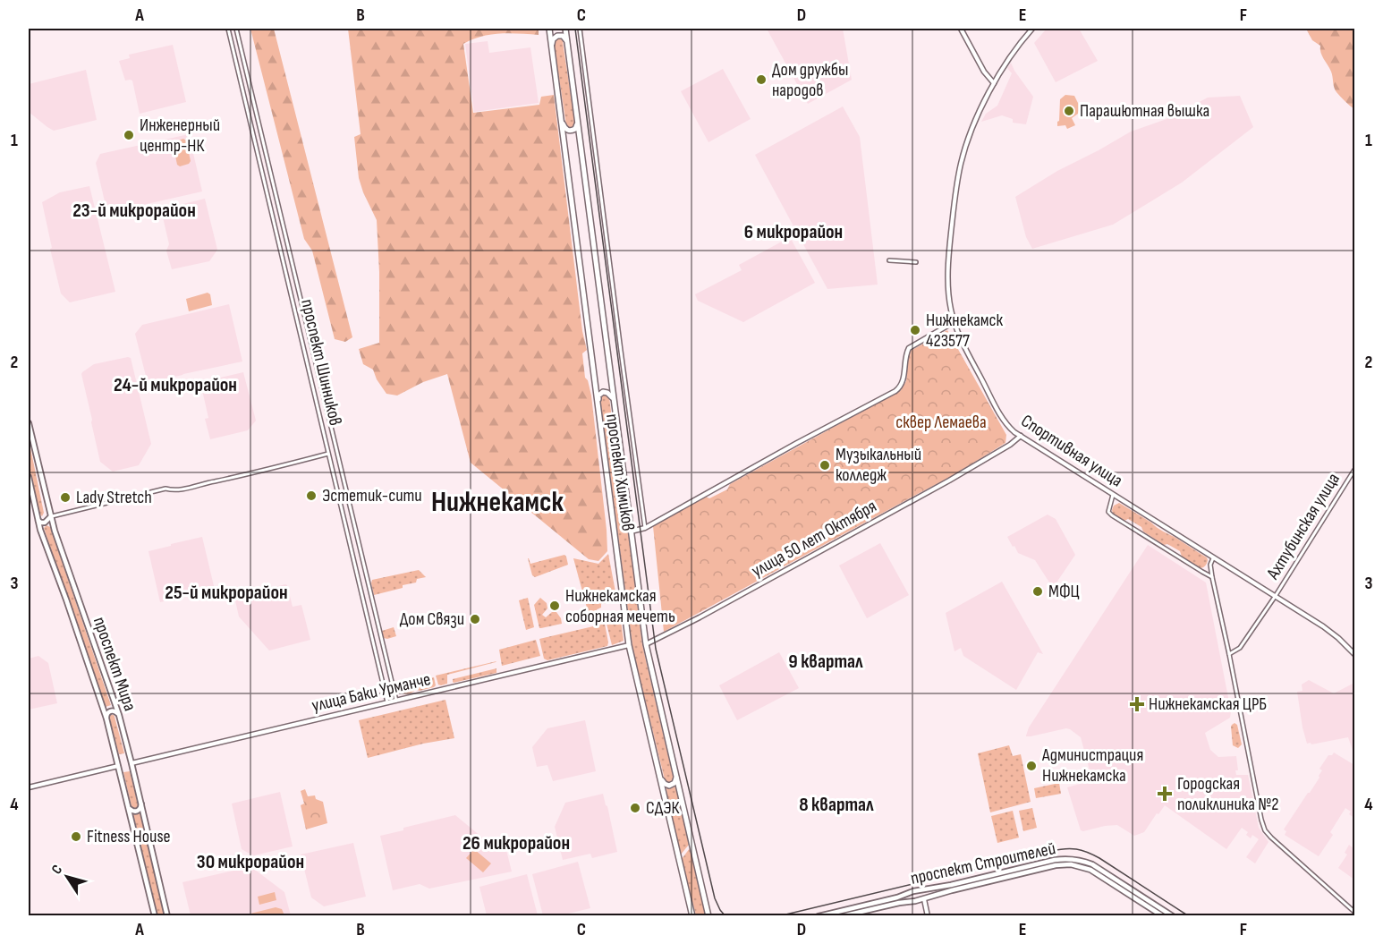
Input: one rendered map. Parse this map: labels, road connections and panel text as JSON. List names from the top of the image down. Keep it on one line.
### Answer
{"streets":{"main road":["проспект Химиков","проспект Мира","улица Баки Урманче","проспект Строителей"],"street":["проспект Шинников","Спортивная улица","Ахтубинская улица","улица 50 лет Октября"]},"crossings":[["проспект Шинников","улица Баки Урманче"],["Спортивная улица","Ахтубинская улица"],["Спортивная улица","улица 50 лет Октября"],["проспект Химиков","улица 50 лет Октября"],["проспект Химиков","улица Баки Урманче"],["проспект Мира","улица Баки Урманче"]],"districts":["23-й микрорайон","6 микрорайон","24-й микрорайон","Нижнекамск","25-й микрорайон","9 квартал","8 квартал","26 микрорайон","30 микрорайон"],"parks":["сквер Лемаева"],"places":{"other":["Дом дружбы народов","Парашютная вышка","Инженерный центр-НК","Нижнекамск 423577","Музыкальный колледж","Эстетик-сити","Lady Stretch","МФЦ","Нижнекамская соборная мечеть","Дом Связи","Администрация Нижнекамска","СДЭК","Fitness House"],"health":["Нижнекамская ЦРБ","Городская поликлиника №2"]},"north":"top left","grid":{"columns":["A","B","C","D","E","F"],"rows":["1","2","3","4"]}}
